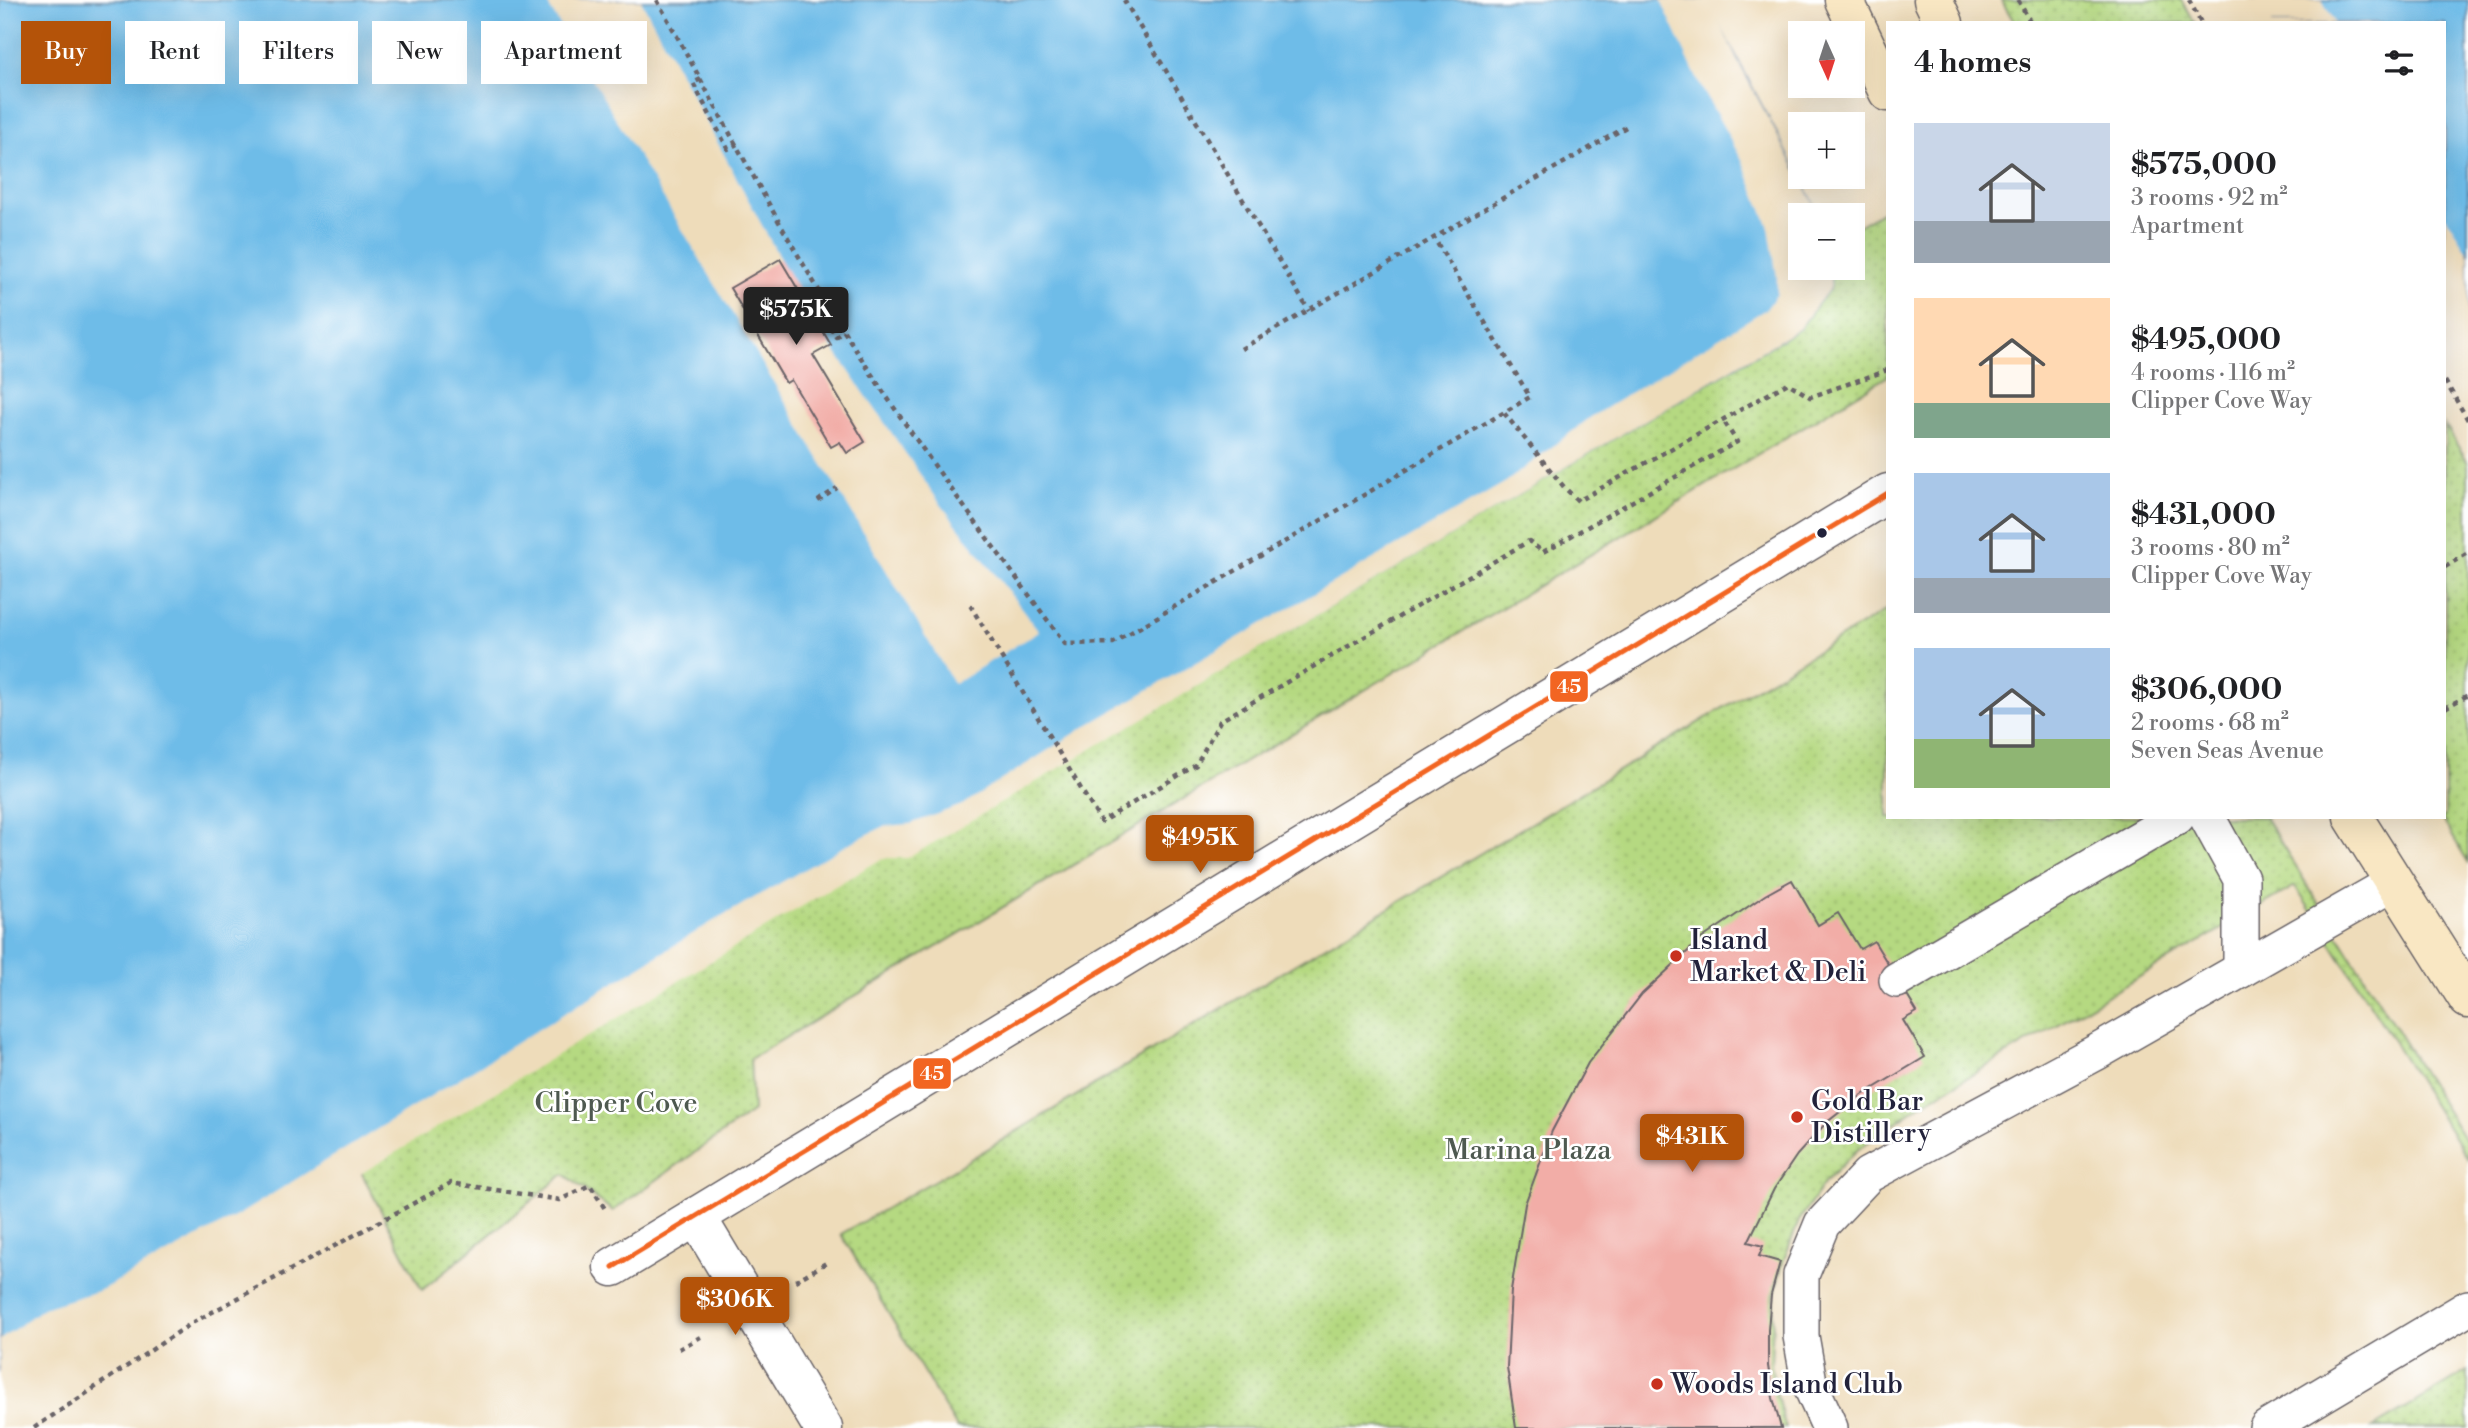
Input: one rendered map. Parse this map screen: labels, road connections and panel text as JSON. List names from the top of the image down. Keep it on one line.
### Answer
{"parks":["Clipper Cove","Marina Plaza"],"places":["Island Market & Deli","Gold Bar Distillery","Woods Island Club"],"lines":["transit line 45"],"north":"bottom","page":{"map_buttons":["+","−"],"chip":["Buy","Rent","Filters","New","Apartment"],"heading":"4 homes","list":[{"name":"$575,000","note":"3 rooms · 92 m² · Apartment"},{"name":"$495,000","note":"4 rooms · 116 m² · Clipper Cove Way"},{"name":"$431,000","note":"3 rooms · 80 m² · Clipper Cove Way"},{"name":"$306,000","note":"2 rooms · 68 m² · Seven Seas Avenue"}],"price":["$575K","$495K","$431K","$306K"]}}
